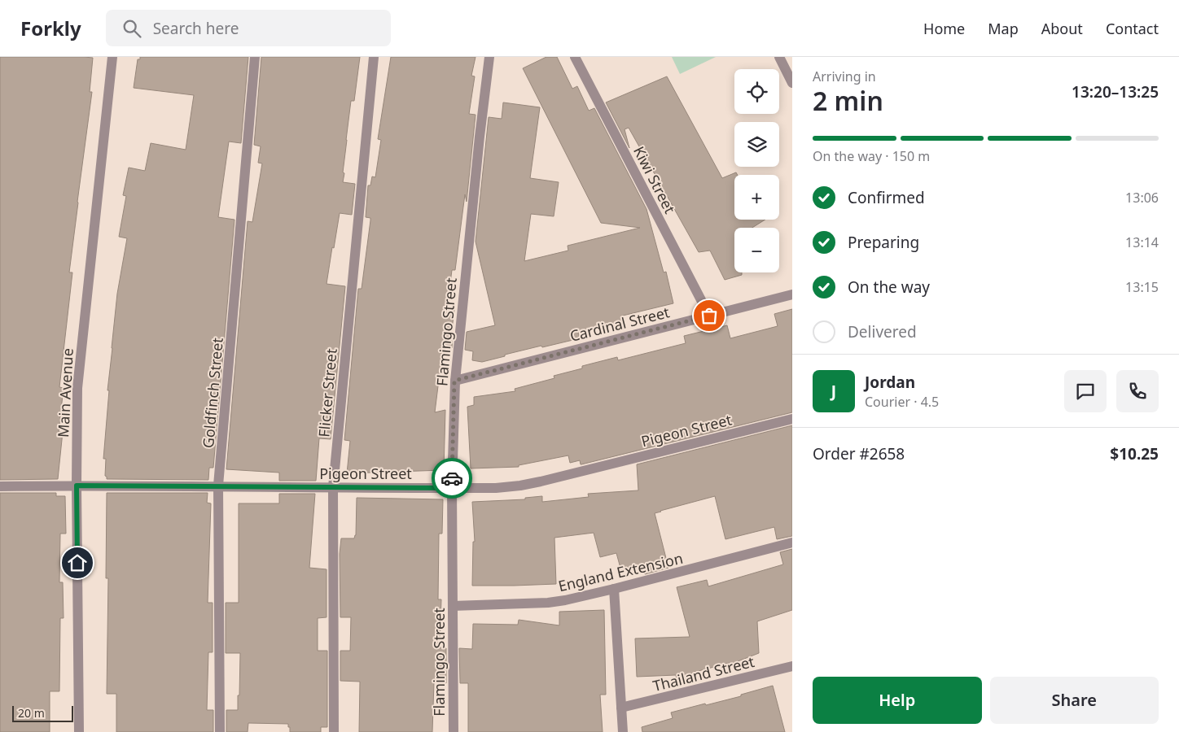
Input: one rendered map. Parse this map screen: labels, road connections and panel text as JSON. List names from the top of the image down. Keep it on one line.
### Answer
{"streets":{"street":["Kiwi Street","Cardinal Street","Flamingo Street","Main Avenue","Goldfinch Street","Flicker Street","Pigeon Street","England Extension","Thailand Street"]},"crossings":[["Kiwi Street","Cardinal Street"],["Cardinal Street","Flamingo Street"],["Flamingo Street","Pigeon Street"],["Flamingo Street","England Extension"],["Main Avenue","Pigeon Street"],["Goldfinch Street","Pigeon Street"],["Flicker Street","Pigeon Street"]],"scale_bar":"20 m","page":{"header":"Forkly","search":"Search here","nav":["Home","Map","About","Contact"],"heading":["2 min","Arriving in","13:20–13:25"],"panel":["Jordan","Courier · 4.5","Order #2658","$10.25"],"map_buttons":["+","−"],"bar":"On the way · 150 m","list":[["Confirmed","13:06"],["Preparing","13:14"],["On the way","13:15"],"Delivered"],"round":"J","buttons":["Help","Share"],"scale":"20 m"}}
